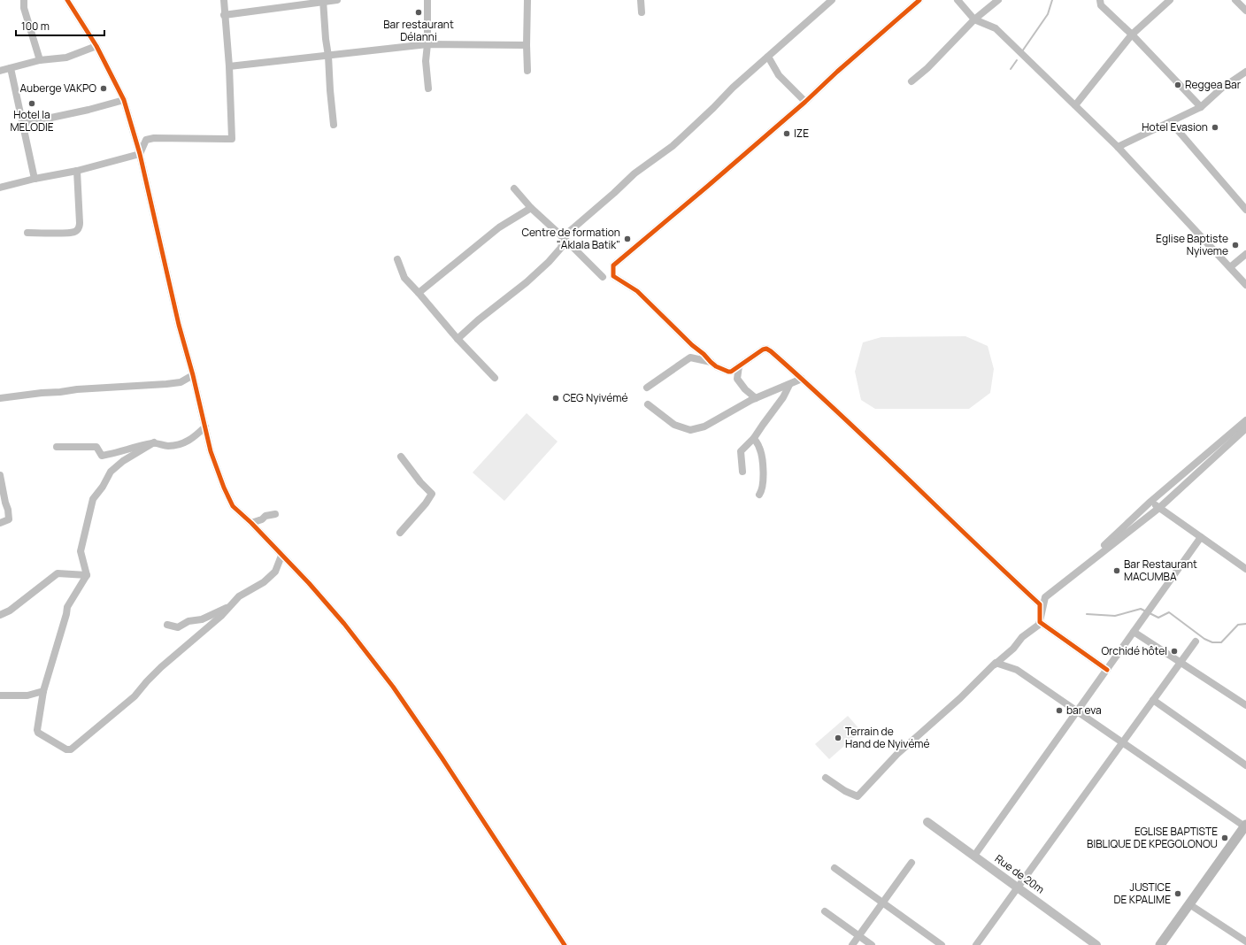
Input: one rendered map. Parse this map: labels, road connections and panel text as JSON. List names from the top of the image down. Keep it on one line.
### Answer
{"streets":{"street":["Rue de 20m"]},"places":["Bar restaurant Délanni","Reggea Bar","Auberge VAKPO","Hotel la MELODIE","Hotel Evasion","IZE","Centre de formation \"Aklala Batik\"","Eglise Baptiste Nyiveme","CEG Nyivémé","Bar Restaurant MACUMBA","Orchidé hôtel","bar eva","Terrain de Hand de Nyivémé","EGLISE BAPTISTE BIBLIQUE DE KPEGOLONOU","JUSTICE DE KPALIME"],"scale_bar":"100 m"}
